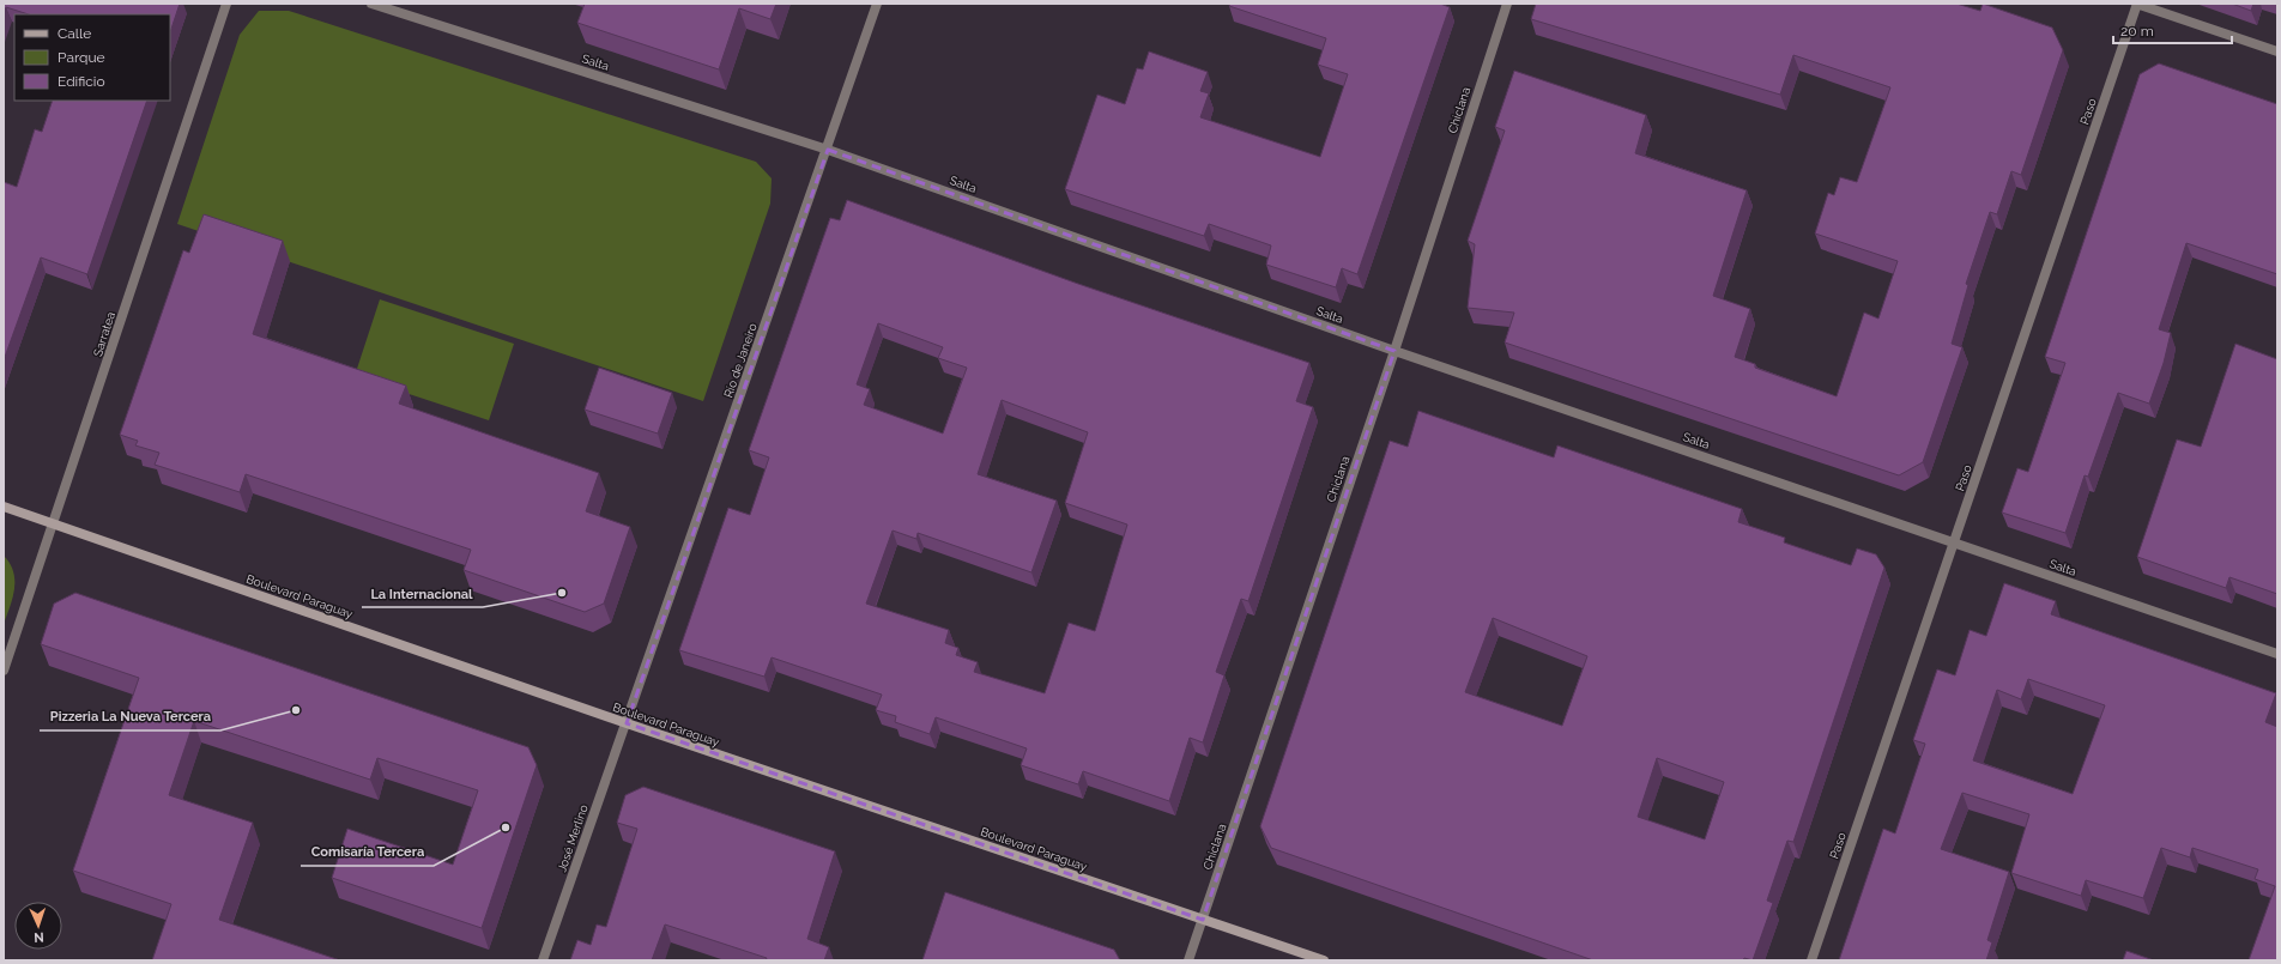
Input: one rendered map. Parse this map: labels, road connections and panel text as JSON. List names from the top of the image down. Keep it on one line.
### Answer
{"streets":{"main road":["Boulevard Paraguay"],"street":["Salta","Chiclana","Paso","Sarratea","Río de Janeiro","José Merlino"]},"crossings":[["Salta","Chiclana"],["Salta","Paso"],["Salta","Río de Janeiro"],["Chiclana","Boulevard Paraguay"],["Sarratea","Boulevard Paraguay"],["Río de Janeiro","Boulevard Paraguay"],["Río de Janeiro","José Merlino"],["Boulevard Paraguay","José Merlino"]],"places":["La Internacional","Pizzeria La Nueva Tercera","Comisaría Tercera"],"legend":["Calle","Parque","Edificio"],"scale_bar":"20 m","north":"bottom"}
